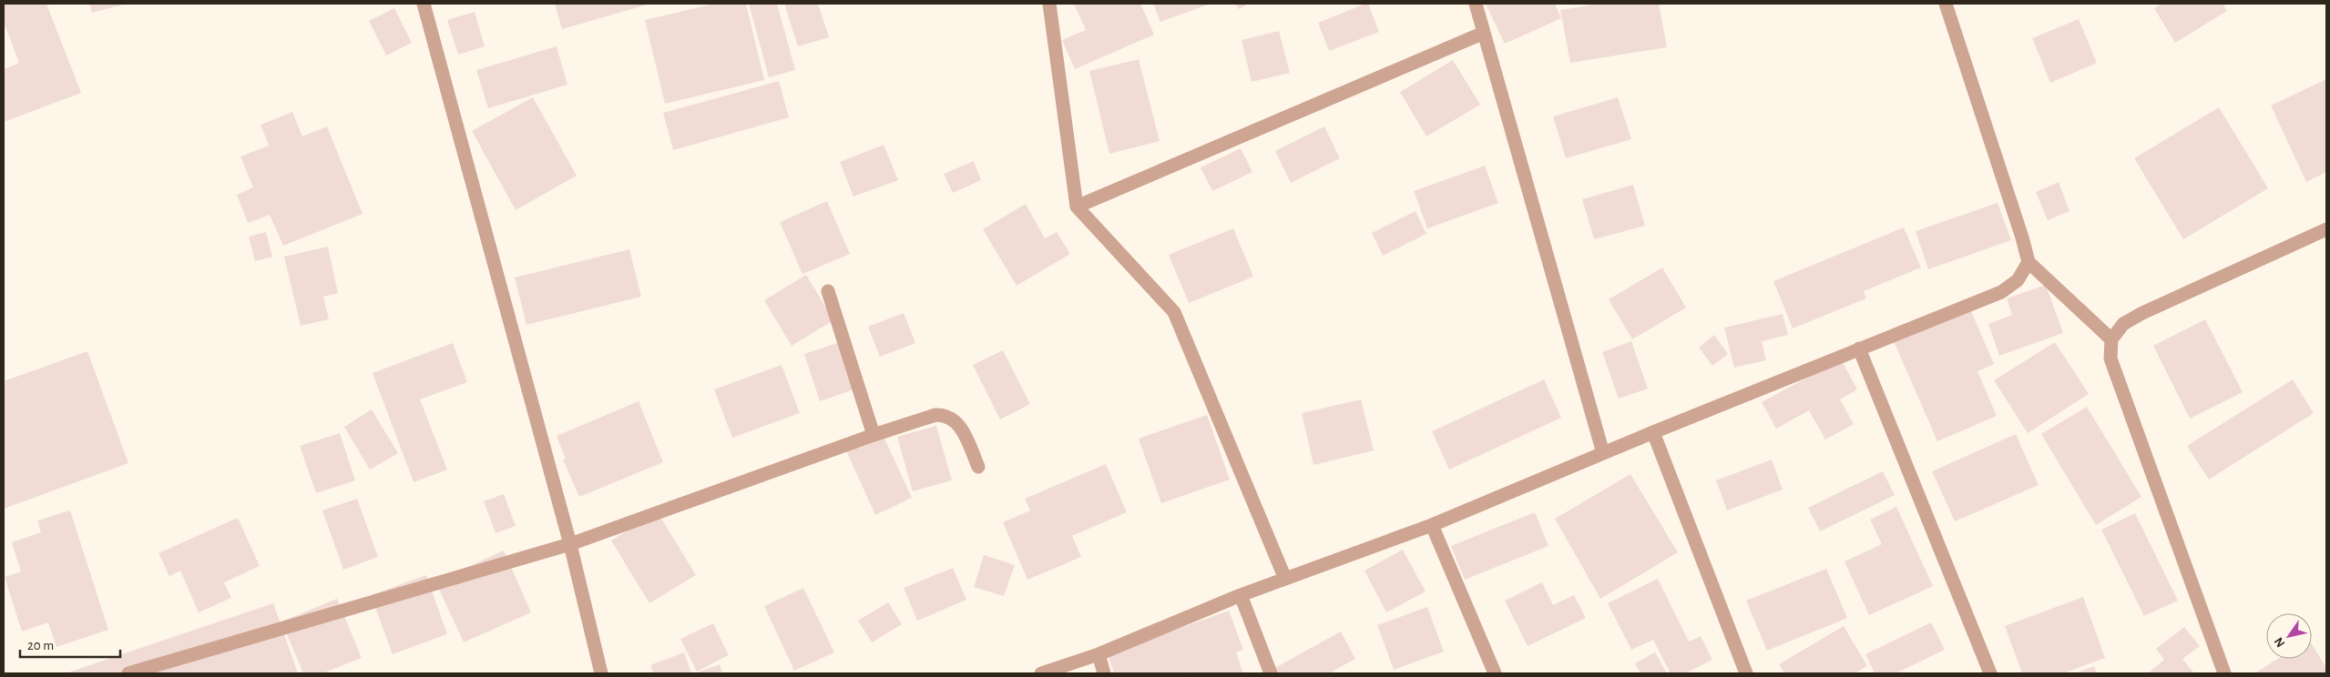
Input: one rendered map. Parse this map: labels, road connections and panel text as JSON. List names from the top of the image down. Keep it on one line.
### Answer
{"scale_bar":"20 m","north":"bottom left"}
